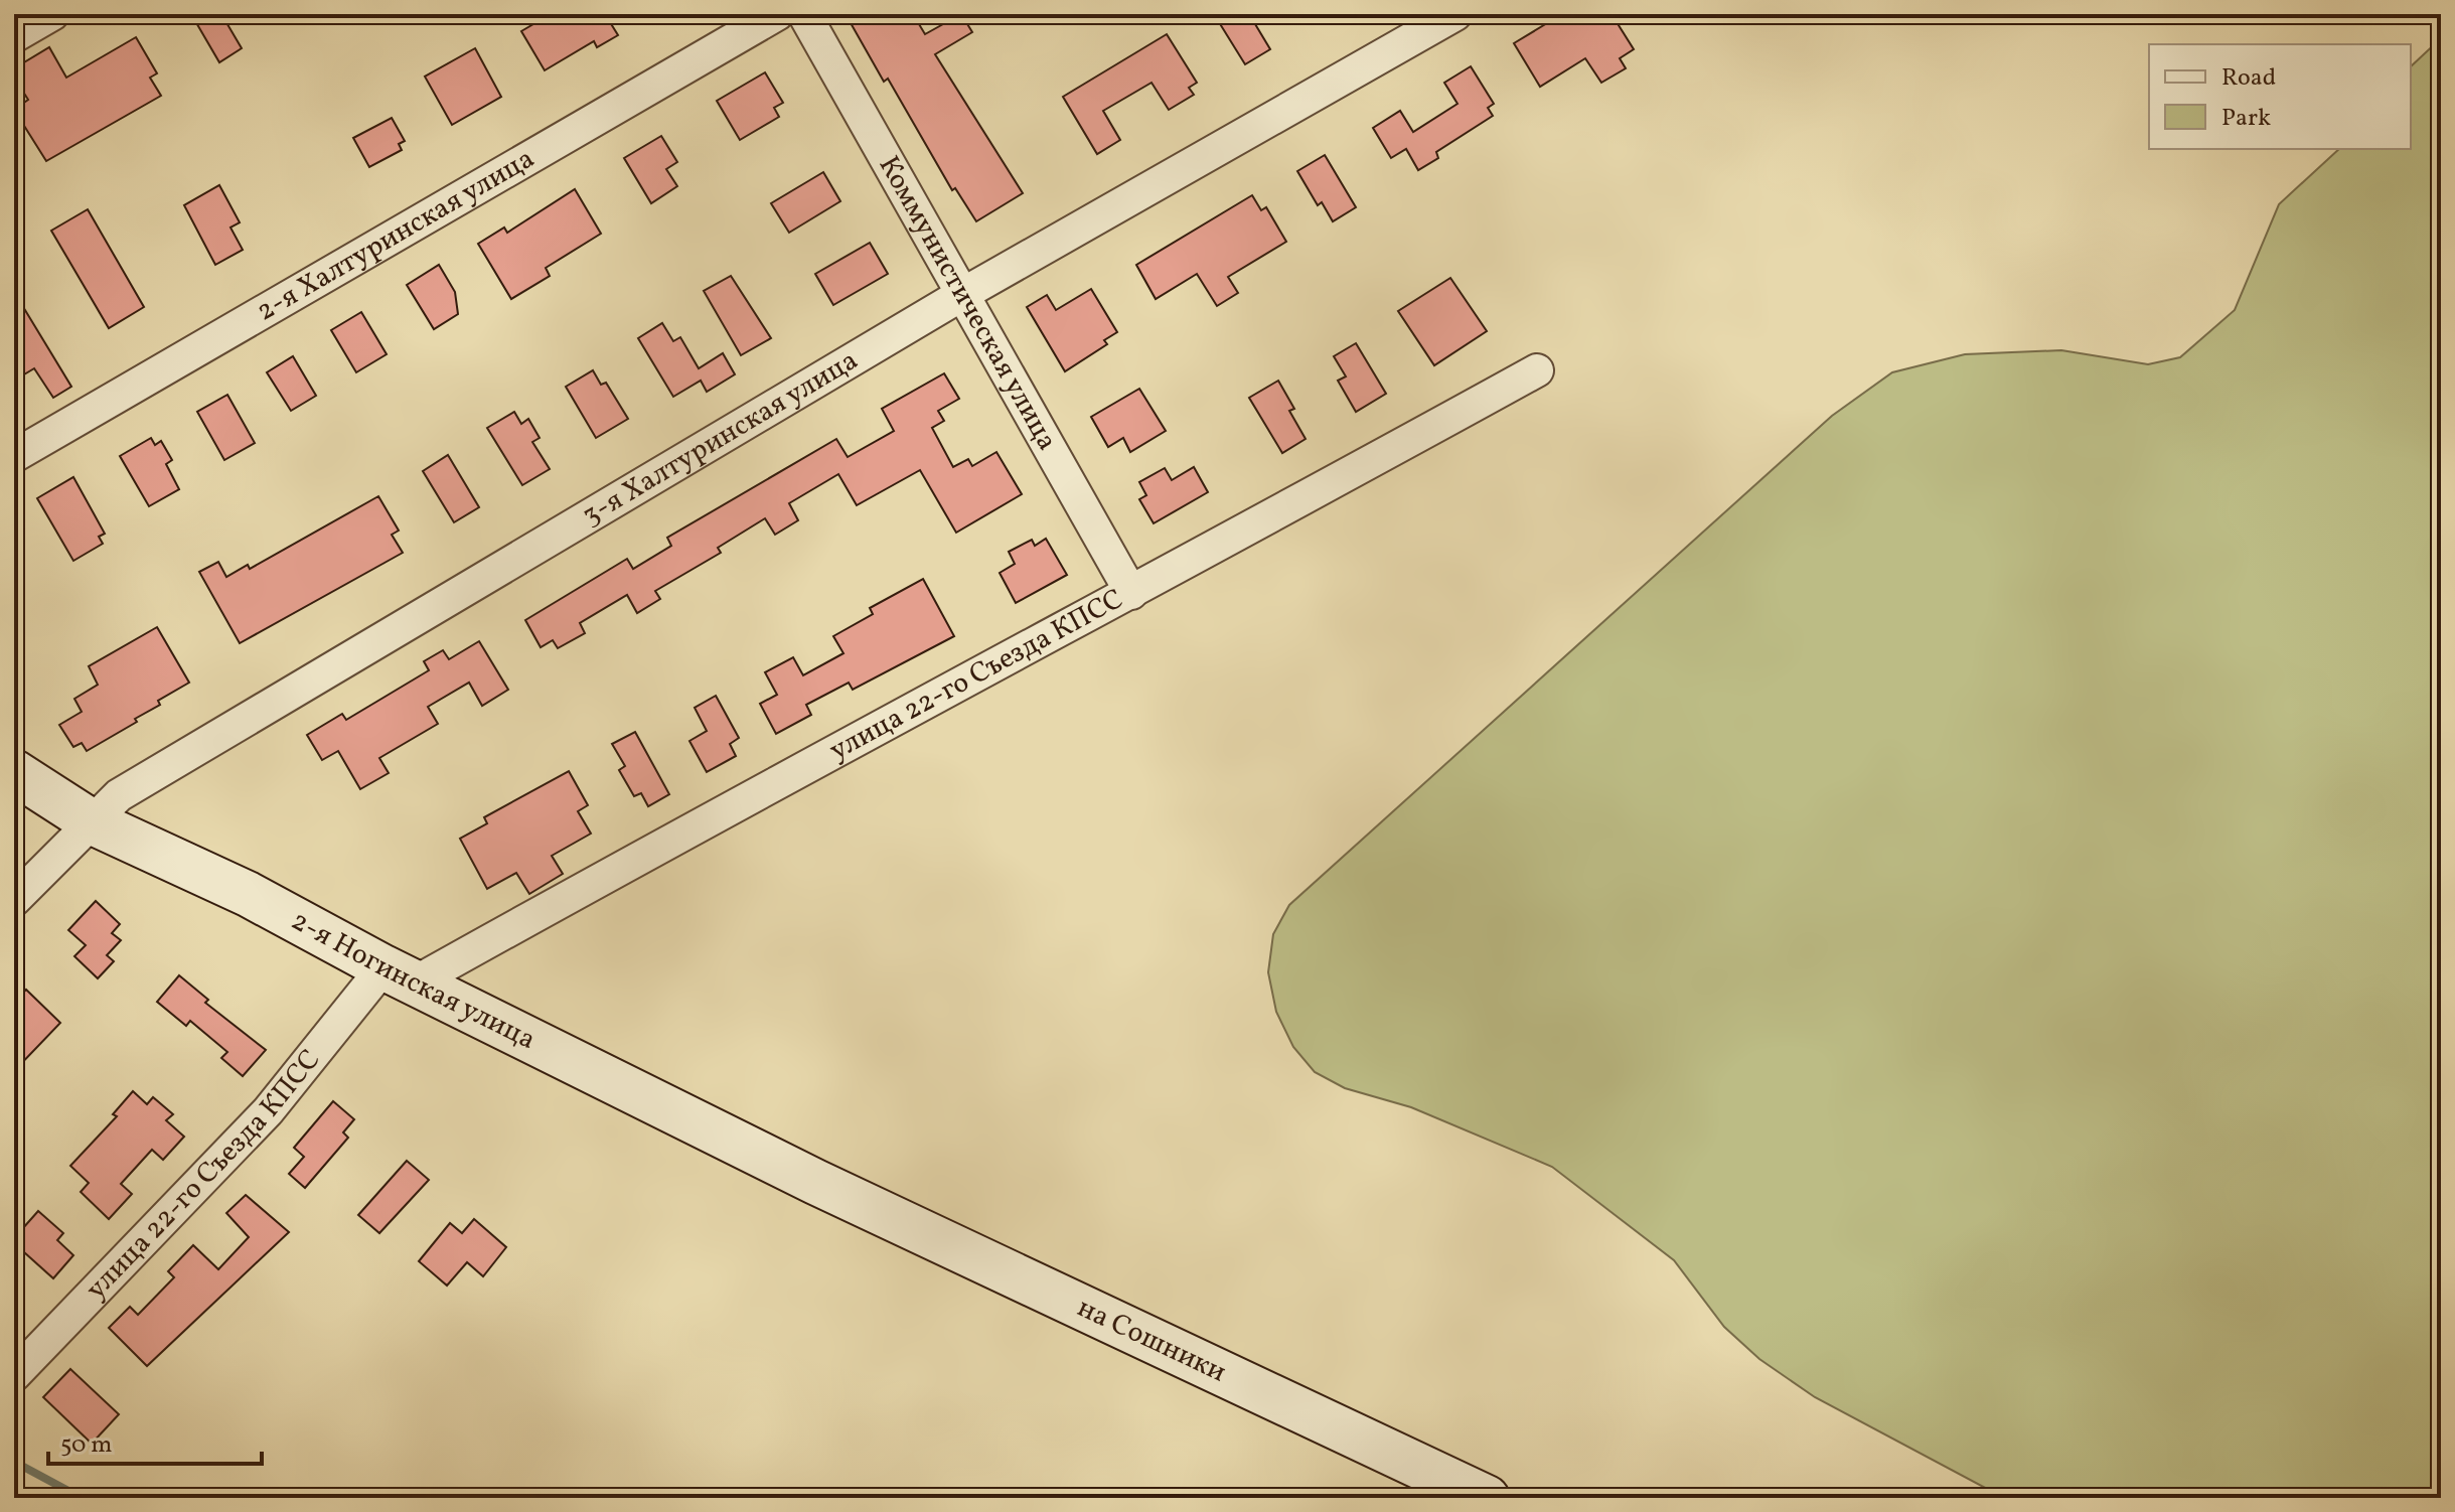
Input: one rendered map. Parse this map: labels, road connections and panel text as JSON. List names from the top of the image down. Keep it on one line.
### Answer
{"streets":{"street":["2-я Халтуринская улица","Коммунистическая улица","3-я Халтуринская улица","улица 22-го Съезда КПСС","2-я Ногинская улица","на Сошники"]},"crossings":[["Коммунистическая улица","3-я Халтуринская улица"],["Коммунистическая улица","улица 22-го Съезда КПСС"],["3-я Халтуринская улица","2-я Ногинская улица"],["улица 22-го Съезда КПСС","2-я Ногинская улица"],["2-я Ногинская улица","на Сошники"]],"legend":["Road","Park"],"scale_bar":"50 m"}
